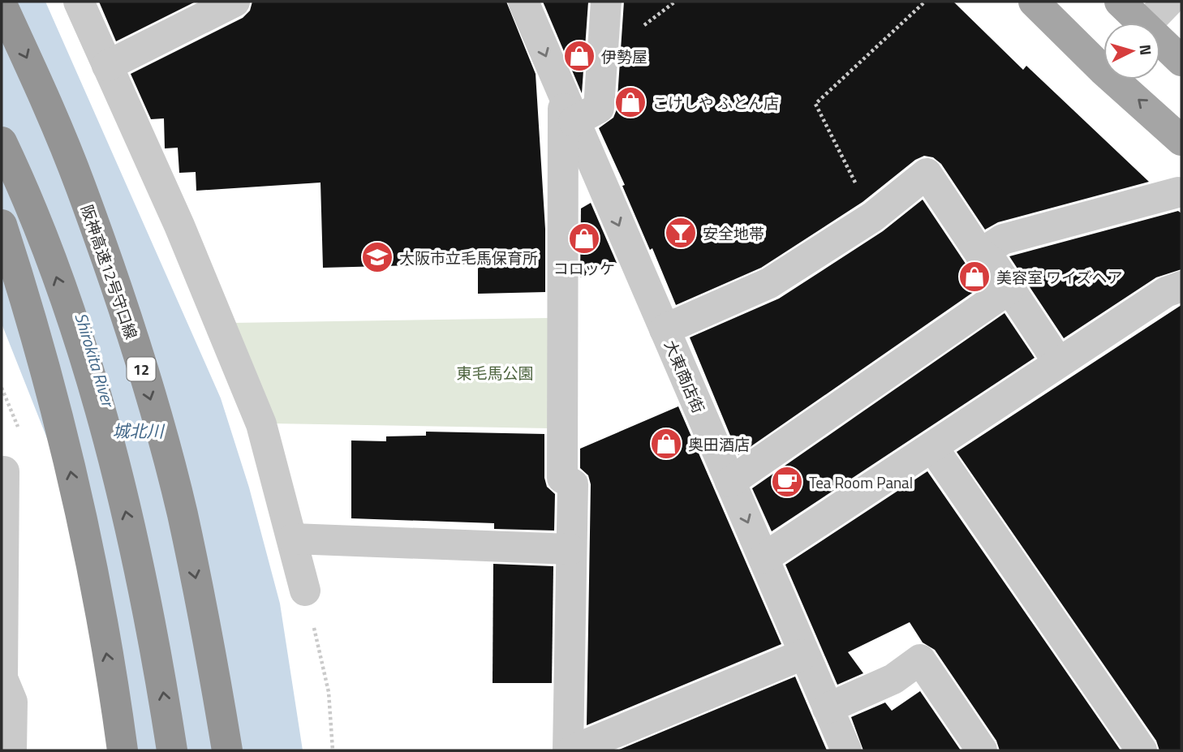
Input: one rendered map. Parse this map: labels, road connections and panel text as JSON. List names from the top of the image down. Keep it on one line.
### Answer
{"streets":{"highway":["阪神高速12号守口線","12"],"street":["大東商店街"]},"water":["Shirokita River","城北川"],"parks":["東毛馬公園"],"places":{"shop":["伊勢屋","こけしや ふとん店","コロッケ","美容室 ワイズヘア","奥田酒店"],"bar":["安全地帯"],"school or university":["大阪市立毛馬保育所"],"cafe":["Tea Room Panal"]},"north":"right"}
